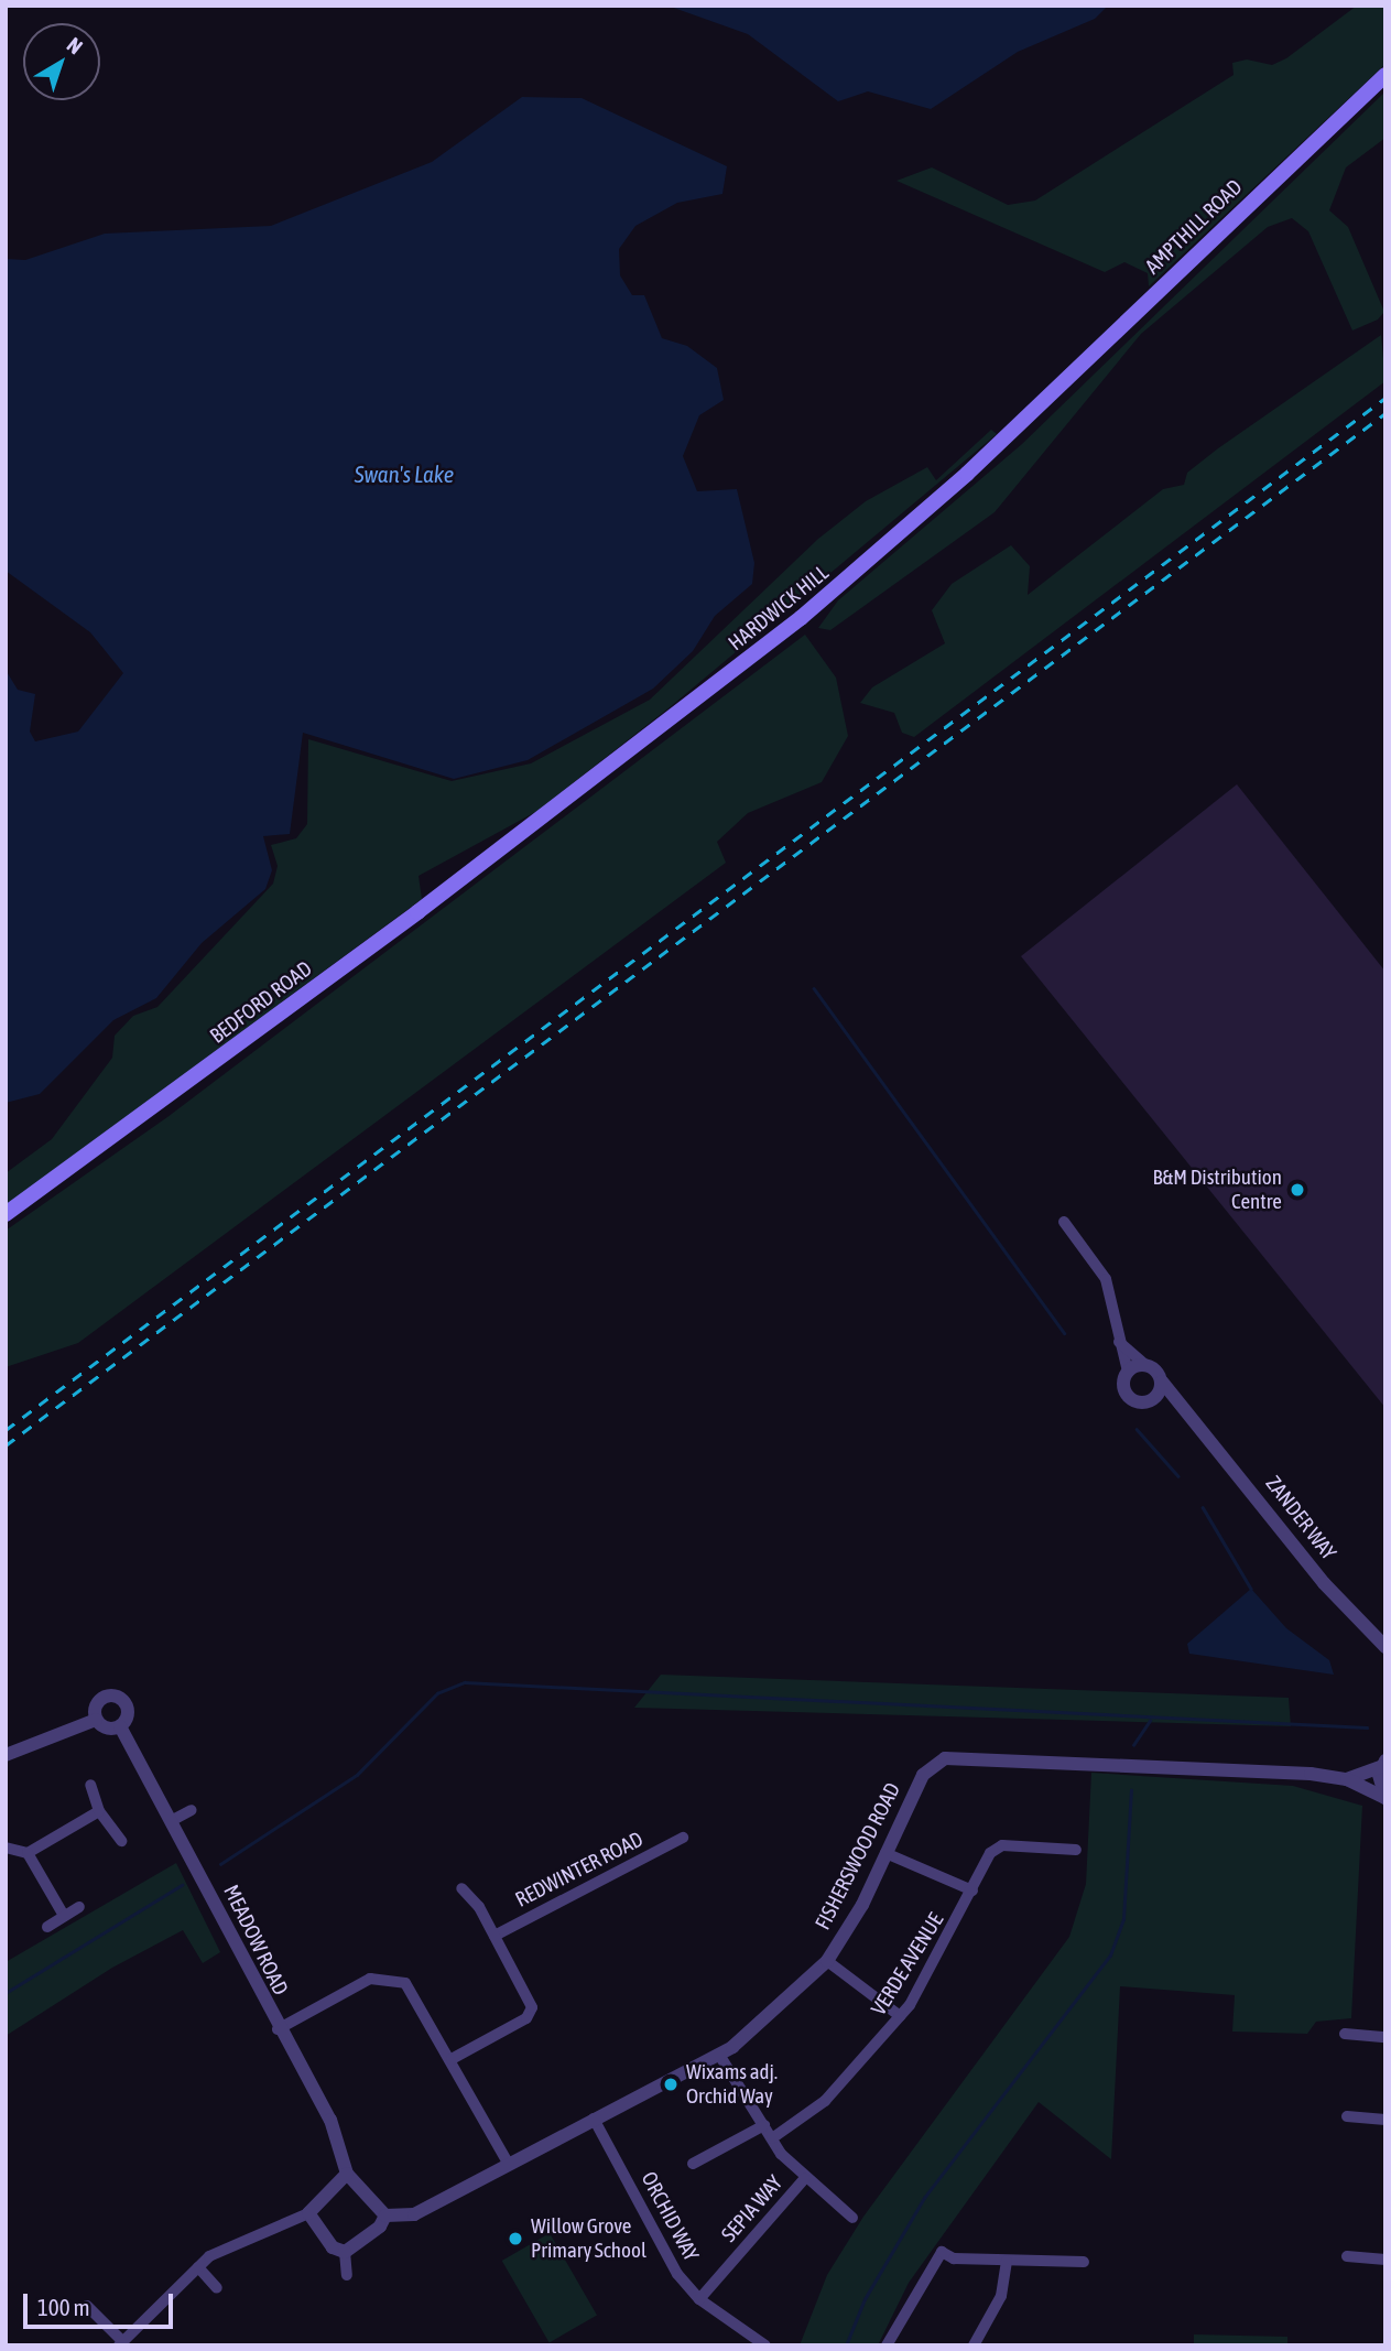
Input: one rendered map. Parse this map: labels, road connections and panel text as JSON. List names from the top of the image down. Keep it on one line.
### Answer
{"streets":{"main road":["AMPTHILL ROAD","HARDWICK HILL","BEDFORD ROAD"],"street":["ZANDER WAY","FISHERSWOOD ROAD","REDWINTER ROAD","MEADOW ROAD","VERDE AVENUE","SEPIA WAY","ORCHID WAY"]},"crossings":[["AMPTHILL ROAD","HARDWICK HILL"],["HARDWICK HILL","BEDFORD ROAD"],["FISHERSWOOD ROAD","ORCHID WAY"],["SEPIA WAY","ORCHID WAY"]],"water":["Swan's Lake"],"places":["B&M Distribution Centre","Wixams adj. Orchid Way","Willow Grove Primary School"],"scale_bar":"100 m","north":"top right"}
